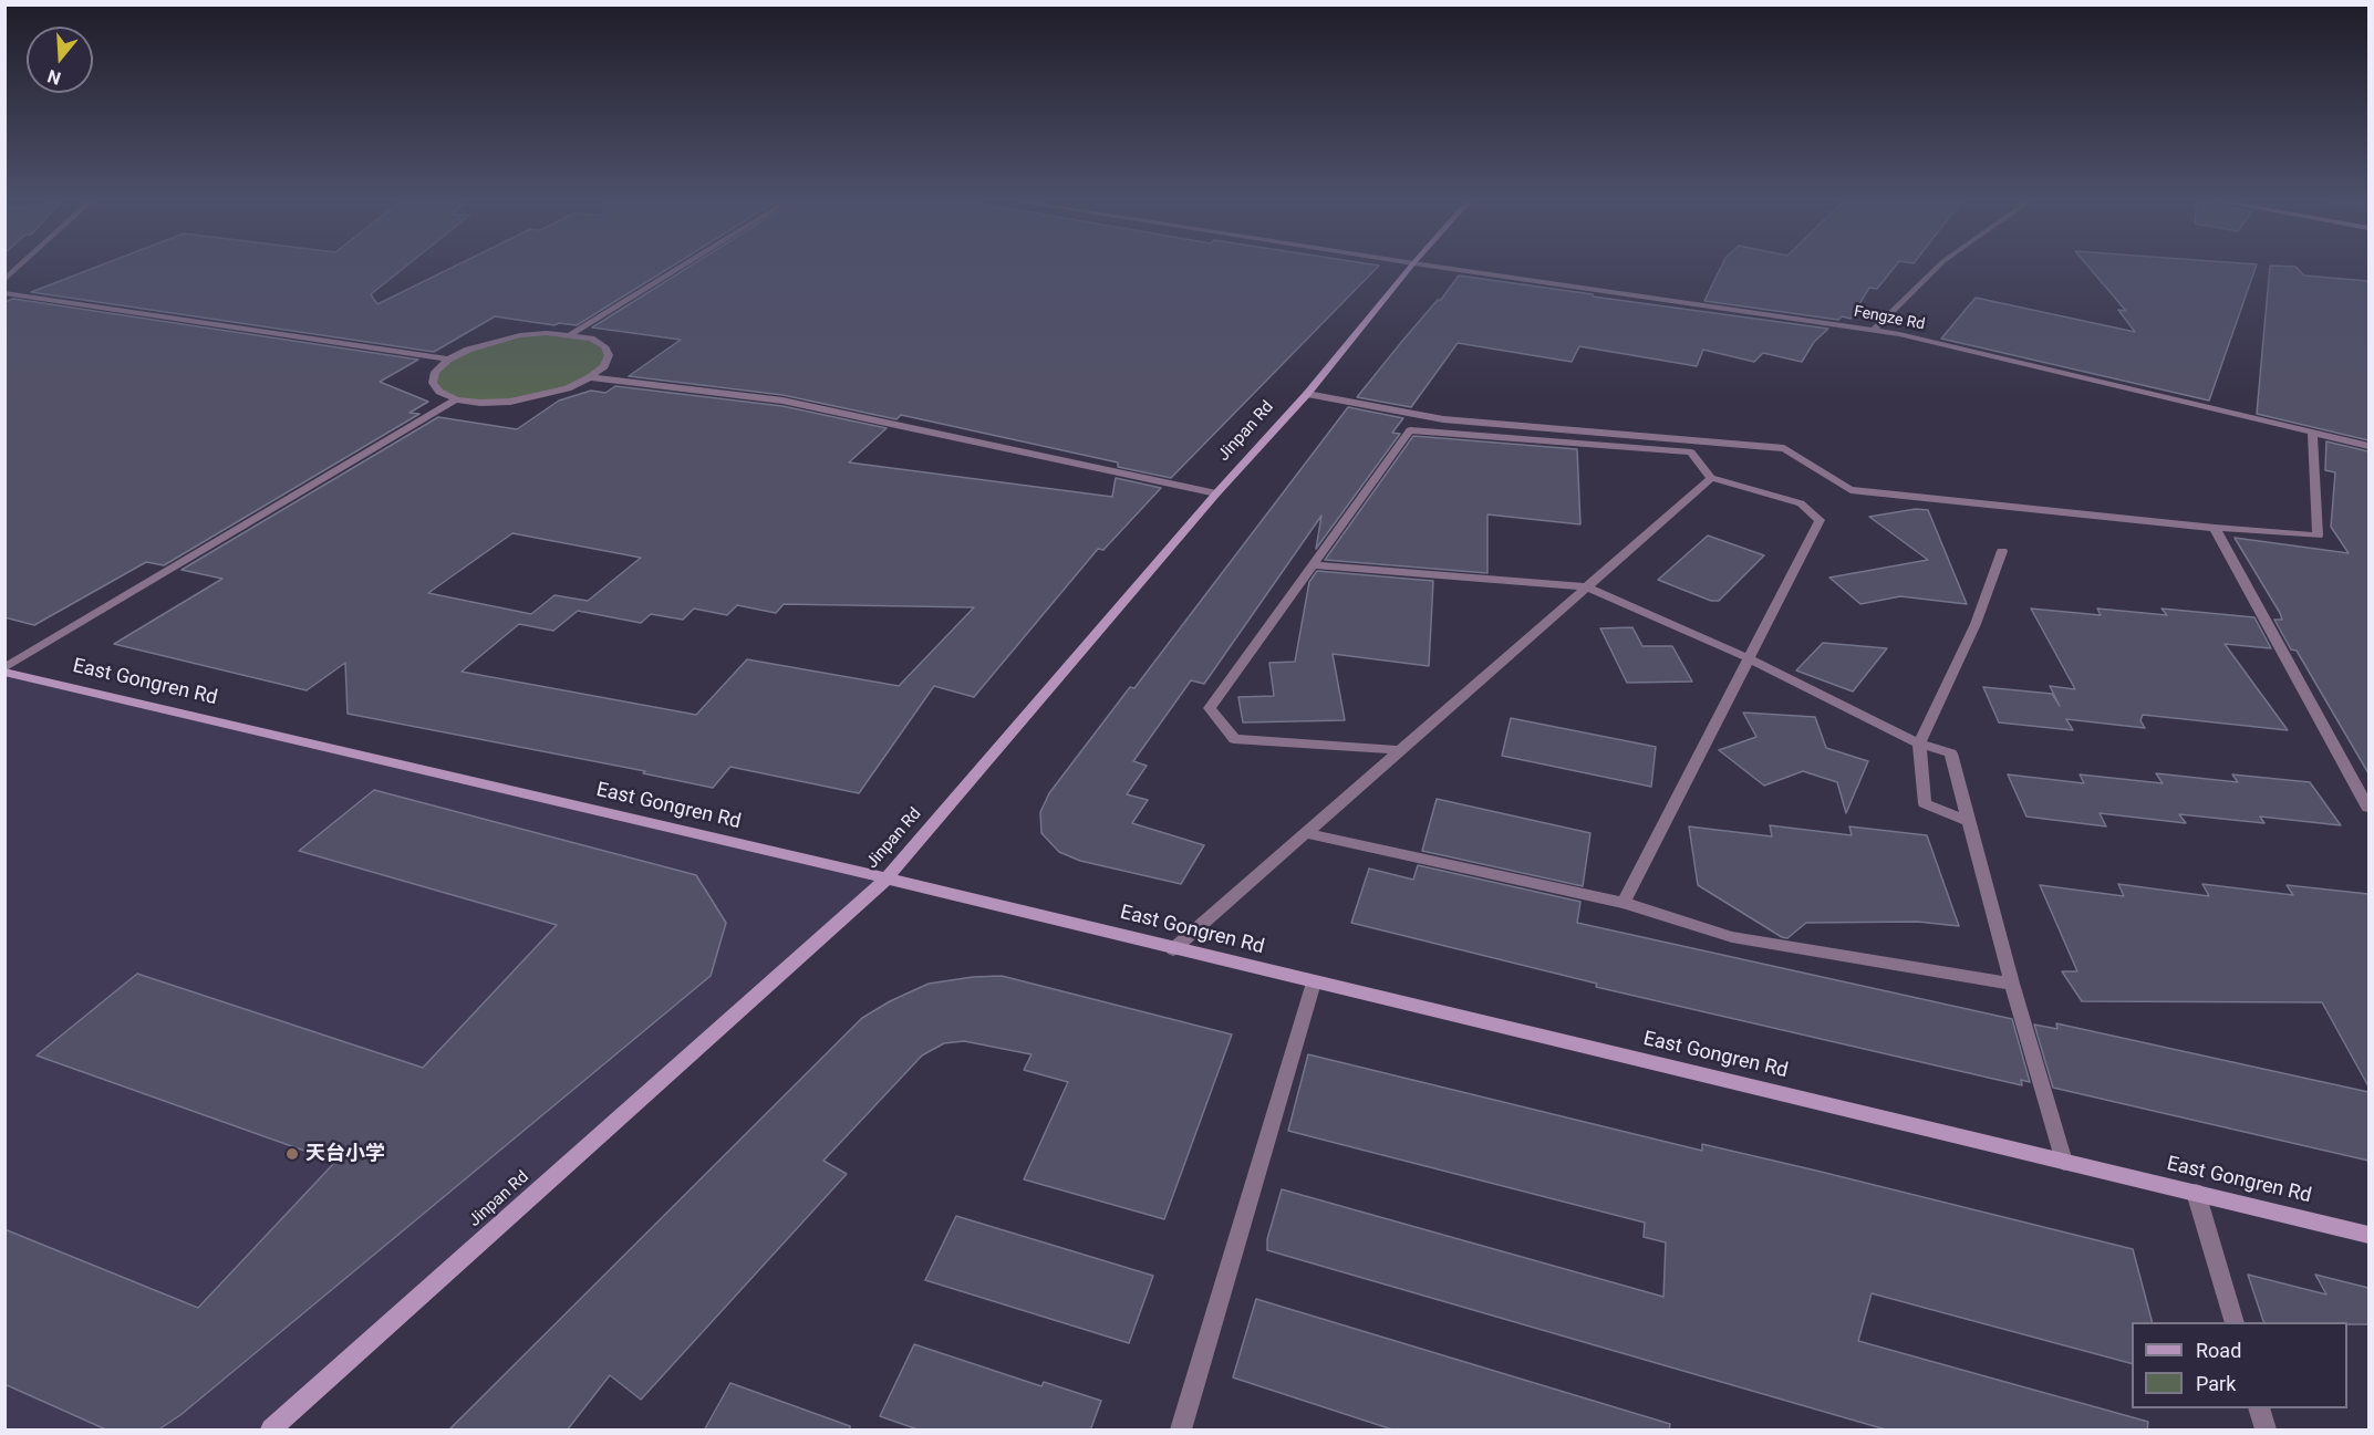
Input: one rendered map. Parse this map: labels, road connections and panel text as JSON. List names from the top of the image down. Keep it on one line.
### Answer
{"streets":{"main road":["Jinpan Rd","East Gongren Rd"],"street":["Fengze Rd"]},"crossings":[["Jinpan Rd","East Gongren Rd"]],"places":["天台小学"],"legend":["Road","Park"],"north":"bottom"}
